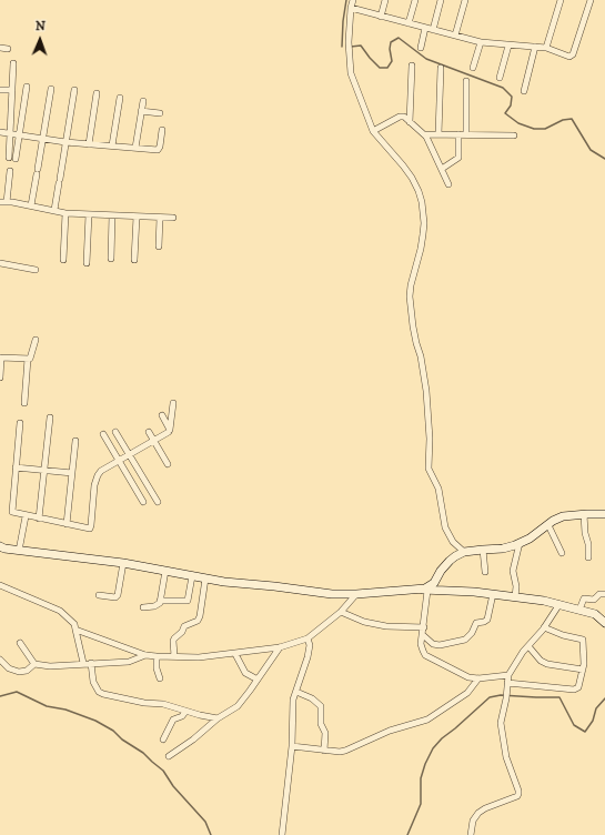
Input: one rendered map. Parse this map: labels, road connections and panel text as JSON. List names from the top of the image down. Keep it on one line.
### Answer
{"north":"top"}
